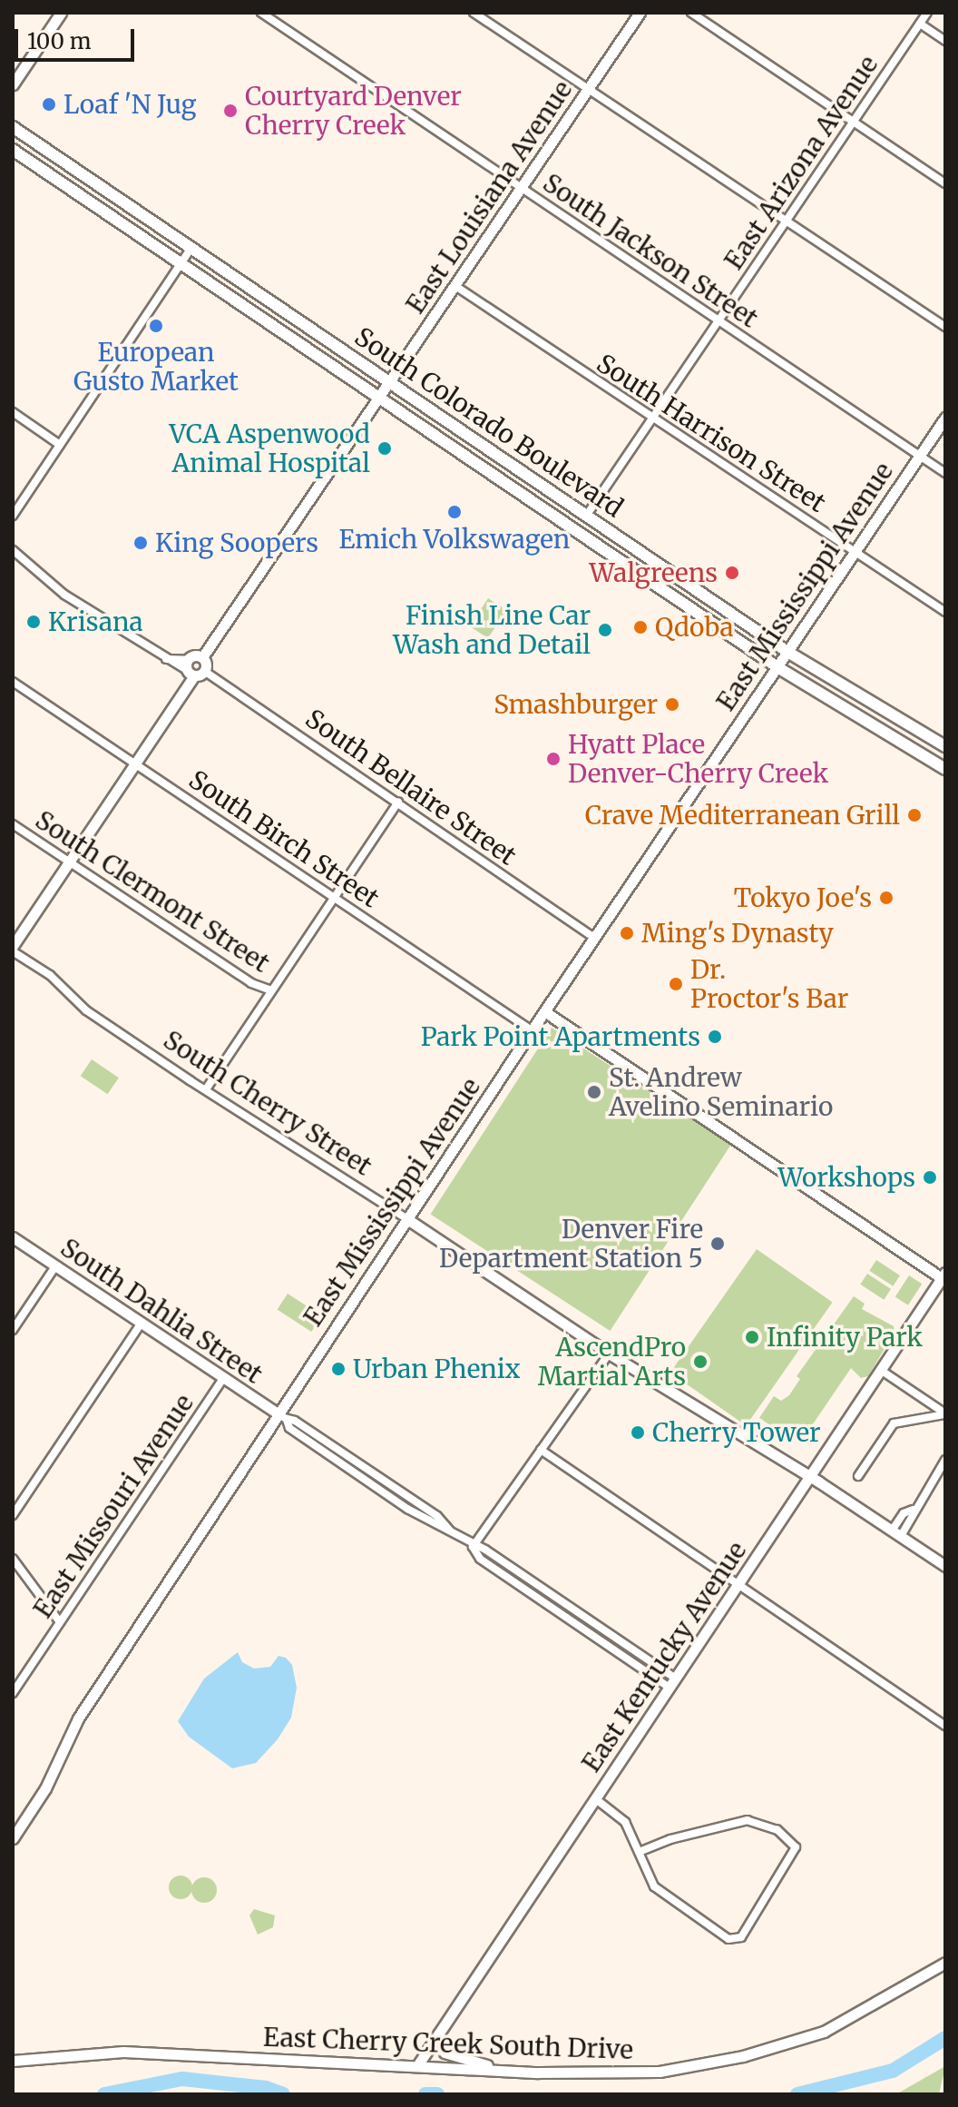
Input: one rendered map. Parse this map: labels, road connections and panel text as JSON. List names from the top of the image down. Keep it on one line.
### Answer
{"streets":{"main road":["South Colorado Boulevard"],"street":["East Arizona Avenue","East Louisiana Avenue","South Jackson Street","South Harrison Street","East Mississippi Avenue","South Bellaire Street","South Birch Street","South Clermont Street","South Cherry Street","South Dahlia Street","East Missouri Avenue","East Kentucky Avenue","East Cherry Creek South Drive"]},"crossings":[["East Arizona Avenue","South Jackson Street"],["East Arizona Avenue","South Colorado Boulevard"],["East Arizona Avenue","South Harrison Street"],["East Louisiana Avenue","South Jackson Street"],["East Louisiana Avenue","South Colorado Boulevard"],["East Louisiana Avenue","South Harrison Street"],["East Louisiana Avenue","South Bellaire Street"],["South Jackson Street","East Mississippi Avenue"],["South Colorado Boulevard","East Mississippi Avenue"],["South Harrison Street","East Mississippi Avenue"],["East Mississippi Avenue","South Bellaire Street"],["East Mississippi Avenue","South Birch Street"],["East Mississippi Avenue","South Cherry Street"],["East Mississippi Avenue","South Dahlia Street"],["South Cherry Street","East Kentucky Avenue"],["South Dahlia Street","East Missouri Avenue"],["South Dahlia Street","East Kentucky Avenue"],["East Kentucky Avenue","East Cherry Creek South Drive"]],"places":["Loaf 'N Jug","Courtyard Denver Cherry Creek","European Gusto Market","VCA Aspenwood Animal Hospital","Emich Volkswagen","King Soopers","Walgreens","Krisana","Qdoba","Finish Line Car Wash and Detail","Smashburger","Hyatt Place Denver-Cherry Creek","Crave Mediterranean Grill","Tokyo Joe's","Ming's Dynasty","Dr. Proctor's Bar","Park Point Apartments","St. Andrew Avelino Seminario","Workshops","Denver Fire Department Station 5","Infinity Park","AscendPro Martial Arts","Urban Phenix","Cherry Tower"],"scale_bar":"100 m"}
